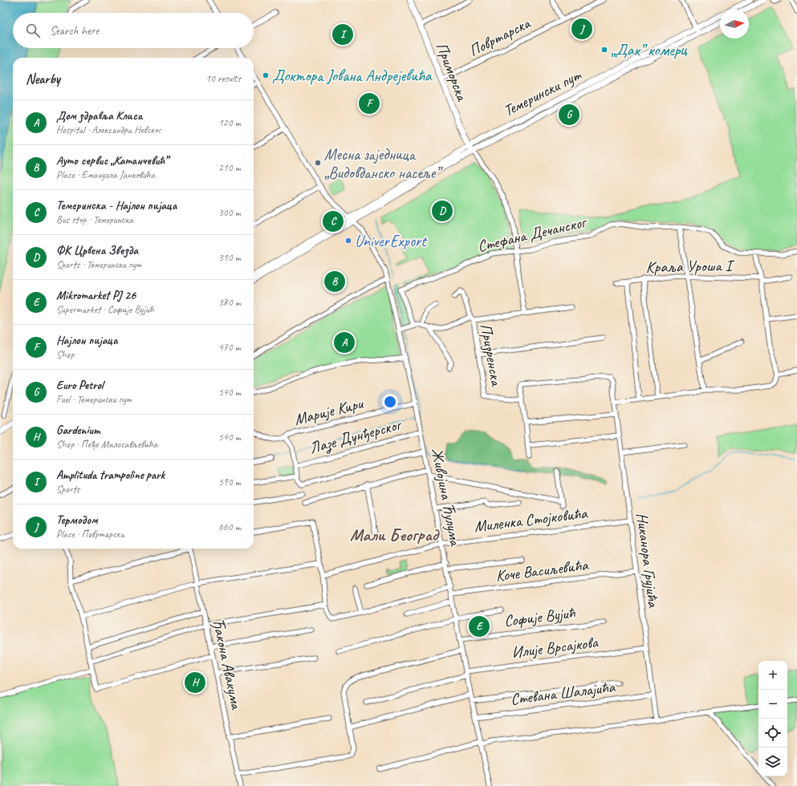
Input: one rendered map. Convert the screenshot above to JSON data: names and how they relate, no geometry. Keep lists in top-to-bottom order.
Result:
{
  "streets": {
    "main road": ["Приморска", "Темерински пут"],
    "street": [
      "Повртарска",
      "Стефана Дечанског",
      "Краља Уроша I",
      "Призренска",
      "Марије Кири",
      "Лазе Дунђерског",
      "Живојина Ћулума",
      "Миленка Стојковића",
      "Никанора Грујића",
      "Коче Васиљевића",
      "Софије Вујић",
      "Илије Врсајкова",
      "Ђакона Авакума",
      "Стевана Шалајића"
    ]
  },
  "crossings": [
    ["Повртарска", "Приморска"],
    ["Приморска", "Темерински пут"],
    ["Темерински пут", "Живојина Ћулума"],
    ["Призренска", "Никанора Грујића"],
    ["Марије Кири", "Живојина Ћулума"],
    ["Лазе Дунђерског", "Живојина Ћулума"],
    ["Живојина Ћулума", "Миленка Стојковића"],
    ["Живојина Ћулума", "Коче Васиљевића"],
    ["Живојина Ћулума", "Софије Вујић"],
    ["Живојина Ћулума", "Илије Врсајкова"],
    ["Живојина Ћулума", "Стевана Шалајића"],
    ["Миленка Стојковића", "Никанора Грујића"],
    ["Никанора Грујића", "Коче Васиљевића"],
    ["Никанора Грујића", "Илије Врсајкова"],
    ["Никанора Грујића", "Стевана Шалајића"]
  ],
  "districts": ["Мали Београд"],
  "places": [
    "„Дак” комерц",
    "Доктора Јована Андрејевића",
    "Месна заједница „Видовданско насеље”",
    "UniverExport"
  ],
  "north": "right",
  "page": {
    "search": "Search here",
    "pins": [
      "J",
      "I",
      "F",
      "G",
      "D",
      "C",
      "B",
      "A",
      "E",
      "H"
    ],
    "heading": ["Nearby", "10 results"],
    "list": [
      {
        "mark": "A",
        "name": "Дом здравља Клиса",
        "note": "Hospital · Александра Невског",
        "value": "120 m"
      },
      {
        "mark": "B",
        "name": "Ауто сервис „Катанчевић”",
        "note": "Place · Емануила Јанковића",
        "value": "210 m"
      },
      {
        "mark": "C",
        "name": "Темеринска - Најлон пијаца",
        "note": "Bus stop · Темеринска",
        "value": "300 m"
      },
      {
        "mark": "D",
        "name": "ФК Црвена Звезда",
        "note": "Sports · Темерински пут",
        "value": "310 m"
      },
      {
        "mark": "E",
        "name": "Mikromarket PJ 26",
        "note": "Supermarket · Софије Вујић",
        "value": "380 m"
      },
      {
        "mark": "F",
        "name": "Најлон пијаца",
        "note": "Shop",
        "value": "470 m"
      },
      {
        "mark": "G",
        "name": "Euro Petrol",
        "note": "Fuel · Темерински пут",
        "value": "540 m"
      },
      {
        "mark": "H",
        "name": "Gardenium",
        "note": "Shop · Пеђе Милосављевића",
        "value": "540 m"
      },
      {
        "mark": "I",
        "name": "Amplituda trampoline park",
        "note": "Sports",
        "value": "590 m"
      },
      {
        "mark": "J",
        "name": "Термодом",
        "note": "Place · Повртарска",
        "value": "660 m"
      }
    ],
    "map_buttons": ["+", "−"]
  }
}
